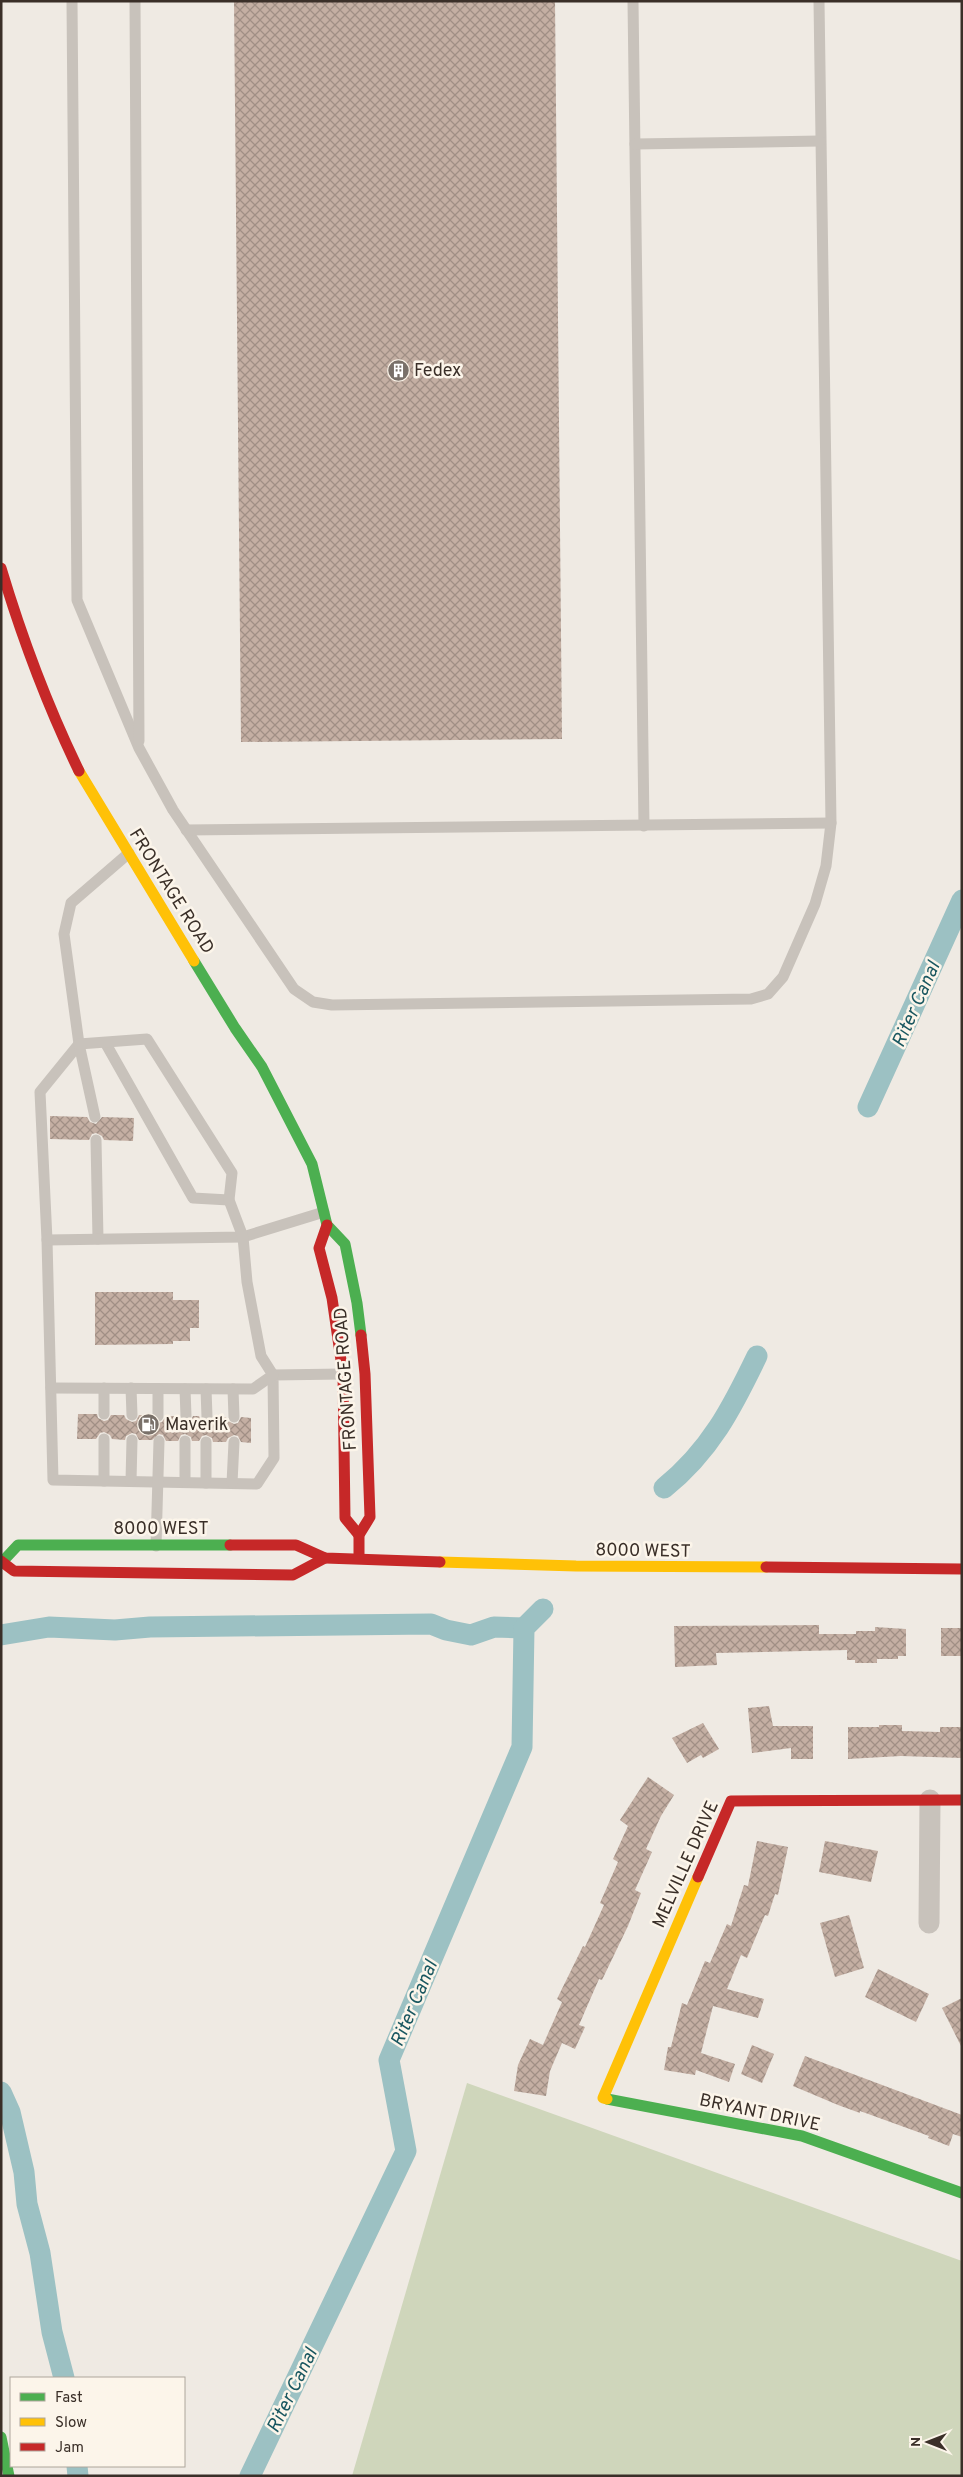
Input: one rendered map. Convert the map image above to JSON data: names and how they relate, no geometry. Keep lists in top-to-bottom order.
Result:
{
  "streets": {
    "main road": [
      "FRONTAGE ROAD",
      "8000 WEST",
      "MELVILLE DRIVE",
      "BRYANT DRIVE"
    ]
  },
  "crossings": [
    ["FRONTAGE ROAD", "8000 WEST"],
    ["MELVILLE DRIVE", "BRYANT DRIVE"]
  ],
  "water": ["Riter Canal"],
  "places": {
    "building": ["Fedex"],
    "fuel station": ["Maverik"]
  },
  "legend": ["Fast", "Slow", "Jam"],
  "north": "left"
}
